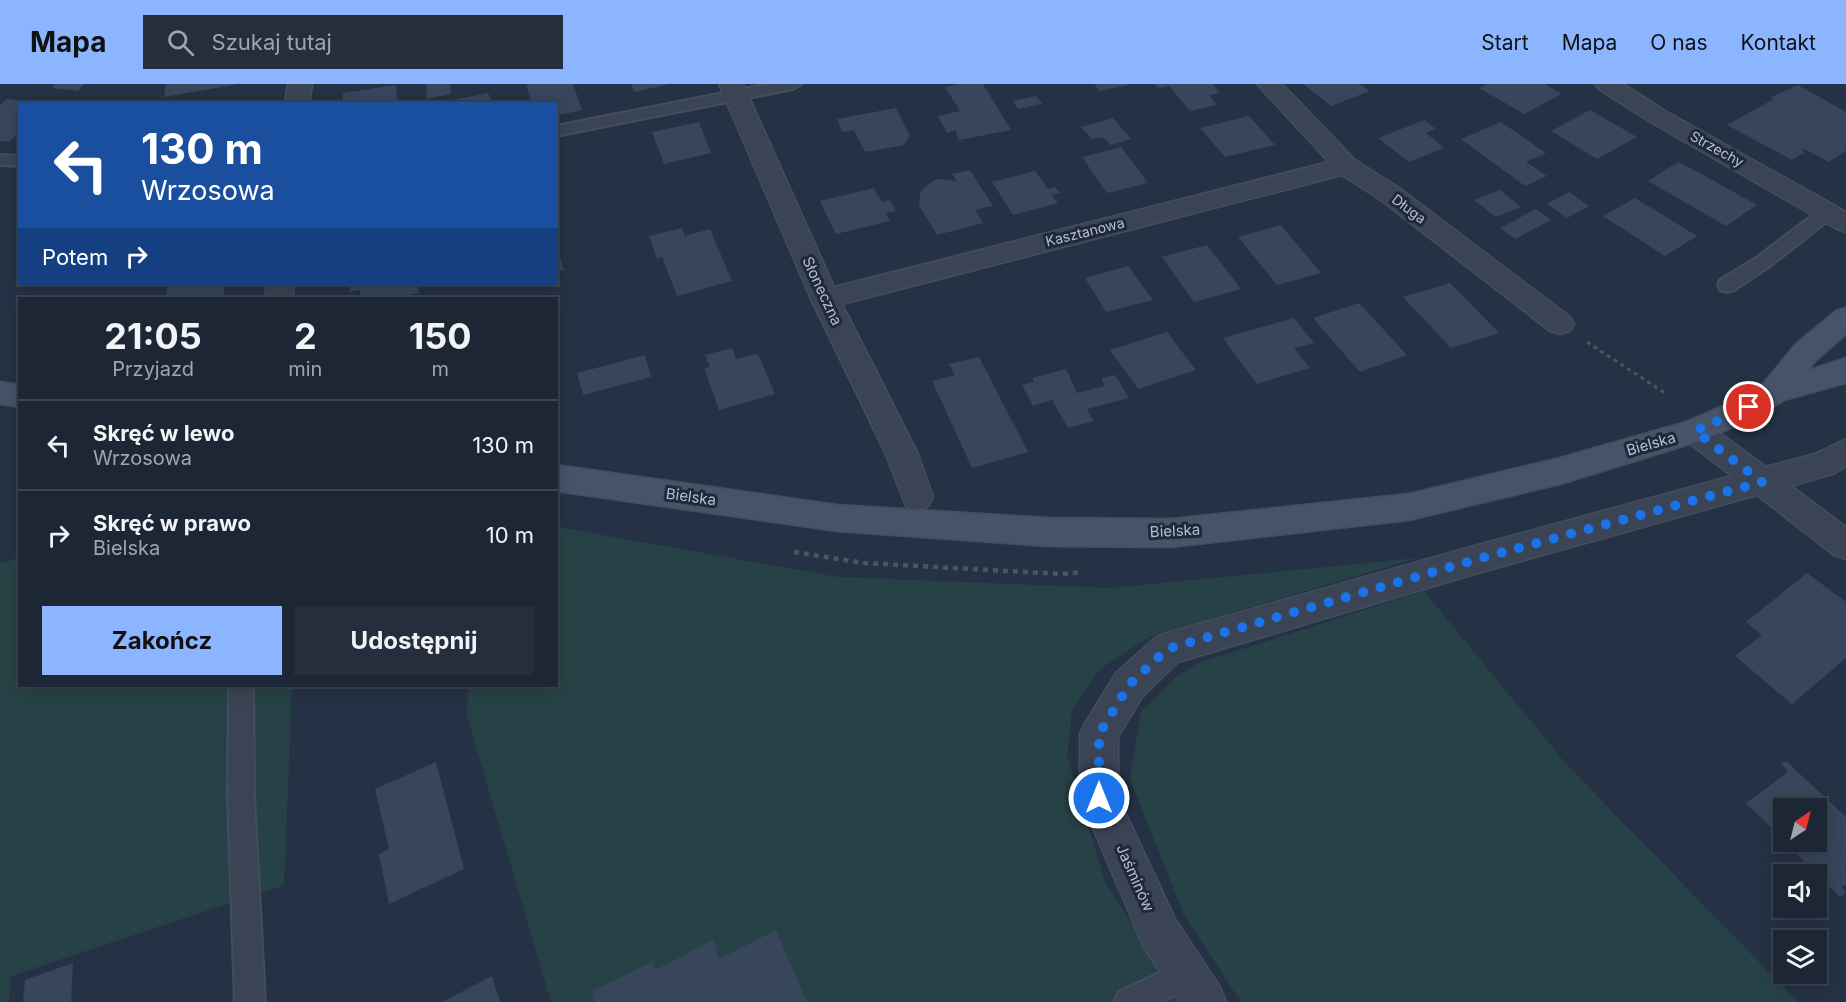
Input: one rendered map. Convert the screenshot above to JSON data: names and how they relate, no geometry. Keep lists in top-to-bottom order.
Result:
{
  "streets": {
    "main road": ["Bielska"],
    "street": [
      "Strzechy",
      "Długa",
      "Kasztanowa",
      "Słoneczna",
      "Jaśminów"
    ]
  },
  "crossings": [
    ["Długa", "Kasztanowa"],
    ["Kasztanowa", "Słoneczna"]
  ],
  "north": "top right",
  "page": {
    "header": "Mapa",
    "search": "Szukaj tutaj",
    "nav": [
      "Start",
      "Mapa",
      "O nas",
      "Kontakt"
    ],
    "turn": ["130 m", "Wrzosowa"],
    "then": "Potem",
    "eta": [
      "21:05",
      "Przyjazd",
      "2",
      "min",
      "150",
      "m"
    ],
    "list": [
      {
        "name": "Skręć w lewo",
        "note": "Wrzosowa",
        "value": "130 m"
      },
      {
        "name": "Skręć w prawo",
        "note": "Bielska",
        "value": "10 m"
      }
    ],
    "buttons": ["Zakończ", "Udostępnij"]
  }
}
